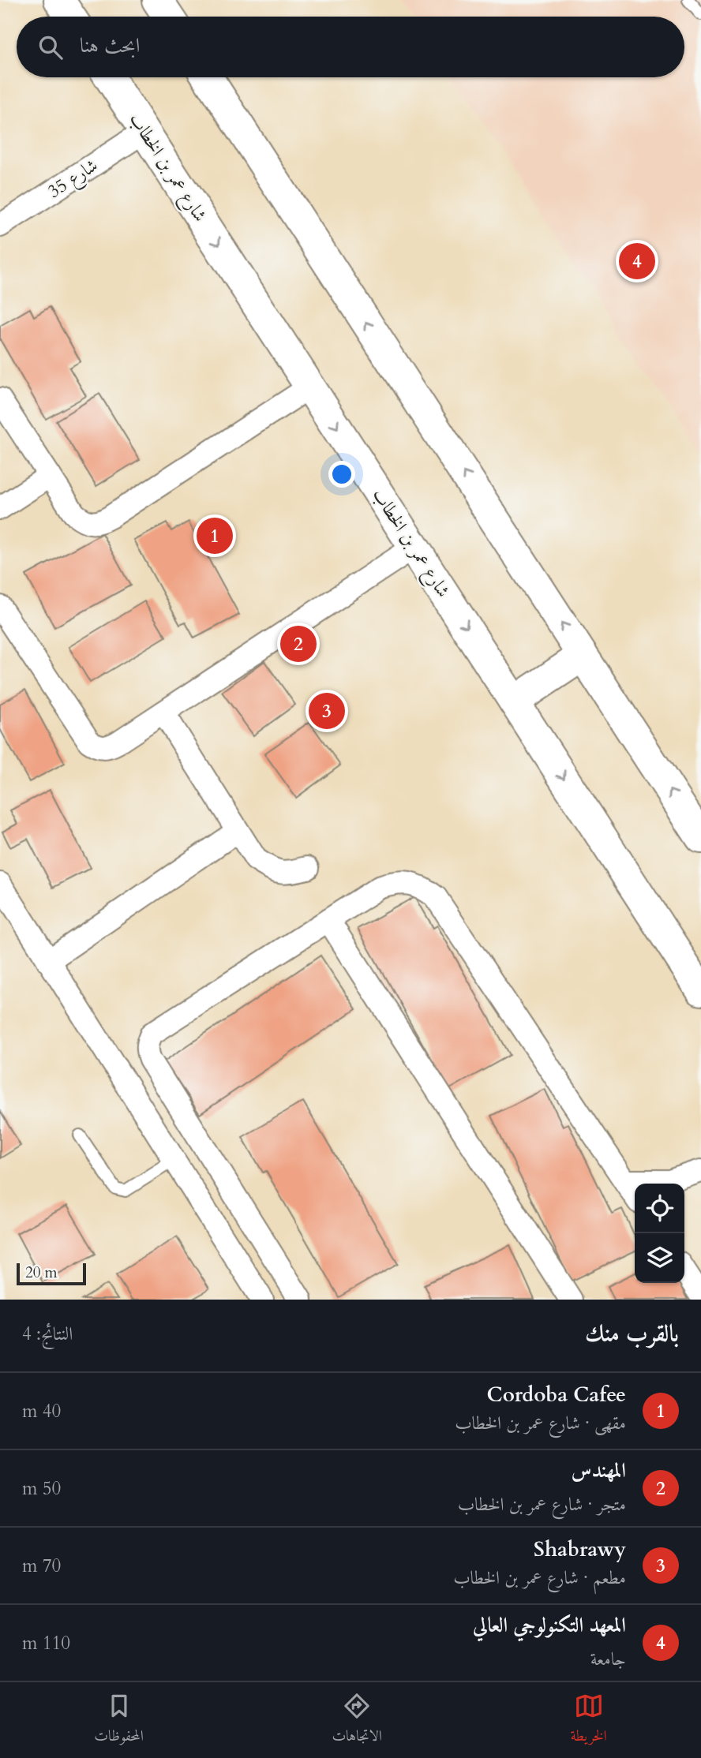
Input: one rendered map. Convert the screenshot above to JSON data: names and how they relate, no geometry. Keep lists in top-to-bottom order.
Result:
{
  "streets": {
    "street": ["شارع عمر بن الخطاب", "شارع 35"]
  },
  "crossings": [
    ["شارع عمر بن الخطاب", "شارع 35"]
  ],
  "scale_bar": "20 m",
  "page": {
    "search": "ابحث هنا",
    "pins": [
      "4",
      "1",
      "2",
      "3"
    ],
    "scale": "20 m",
    "heading": ["بالقرب منك", "النتائج: 4"],
    "list": [
      {
        "mark": "1",
        "name": "Cordoba Cafee",
        "note": "مقهى · شارع عمر بن الخطاب",
        "value": "40 m"
      },
      {
        "mark": "2",
        "name": "المهندس",
        "note": "متجر · شارع عمر بن الخطاب",
        "value": "50 m"
      },
      {
        "mark": "3",
        "name": "Shabrawy",
        "note": "مطعم · شارع عمر بن الخطاب",
        "value": "70 m"
      },
      {
        "mark": "4",
        "name": "المعهد التكنولوجي العالي",
        "note": "جامعة",
        "value": "110 m"
      }
    ],
    "nav": ["الخريطة", "الاتجاهات", "المحفوظات"]
  }
}
